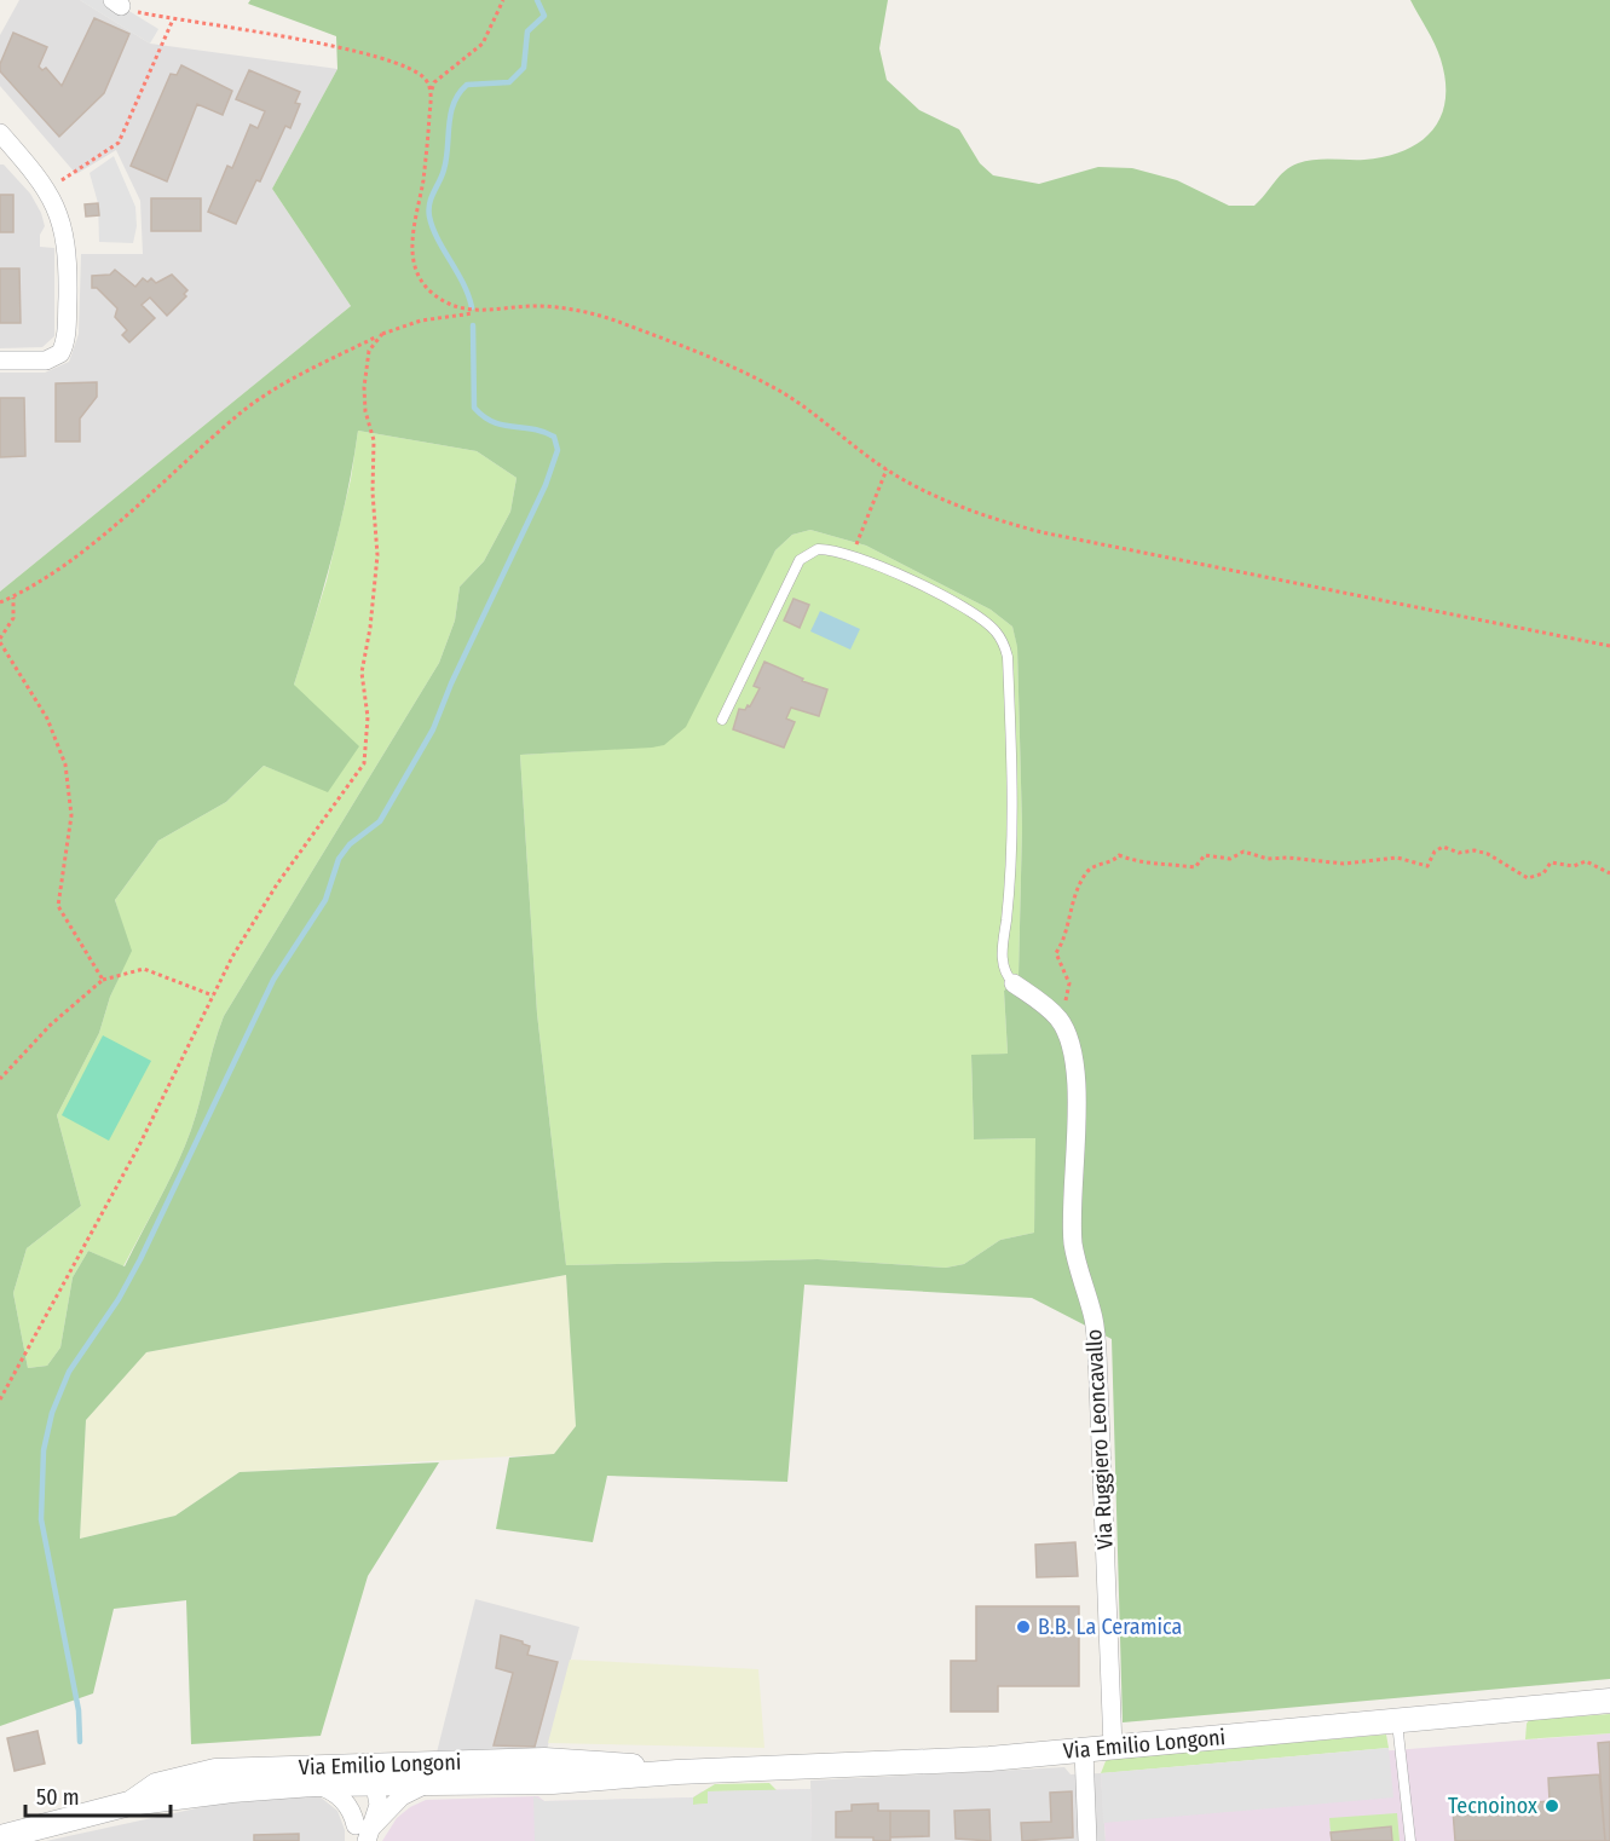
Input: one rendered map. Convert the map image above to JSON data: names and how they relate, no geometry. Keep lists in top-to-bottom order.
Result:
{
  "streets": {
    "street": ["Via Ruggiero Leoncavallo", "Via Emilio Longoni"]
  },
  "crossings": [
    ["Via Ruggiero Leoncavallo", "Via Emilio Longoni"]
  ],
  "places": ["B.B. La Ceramica", "Tecnoinox"],
  "scale_bar": "50 m"
}
